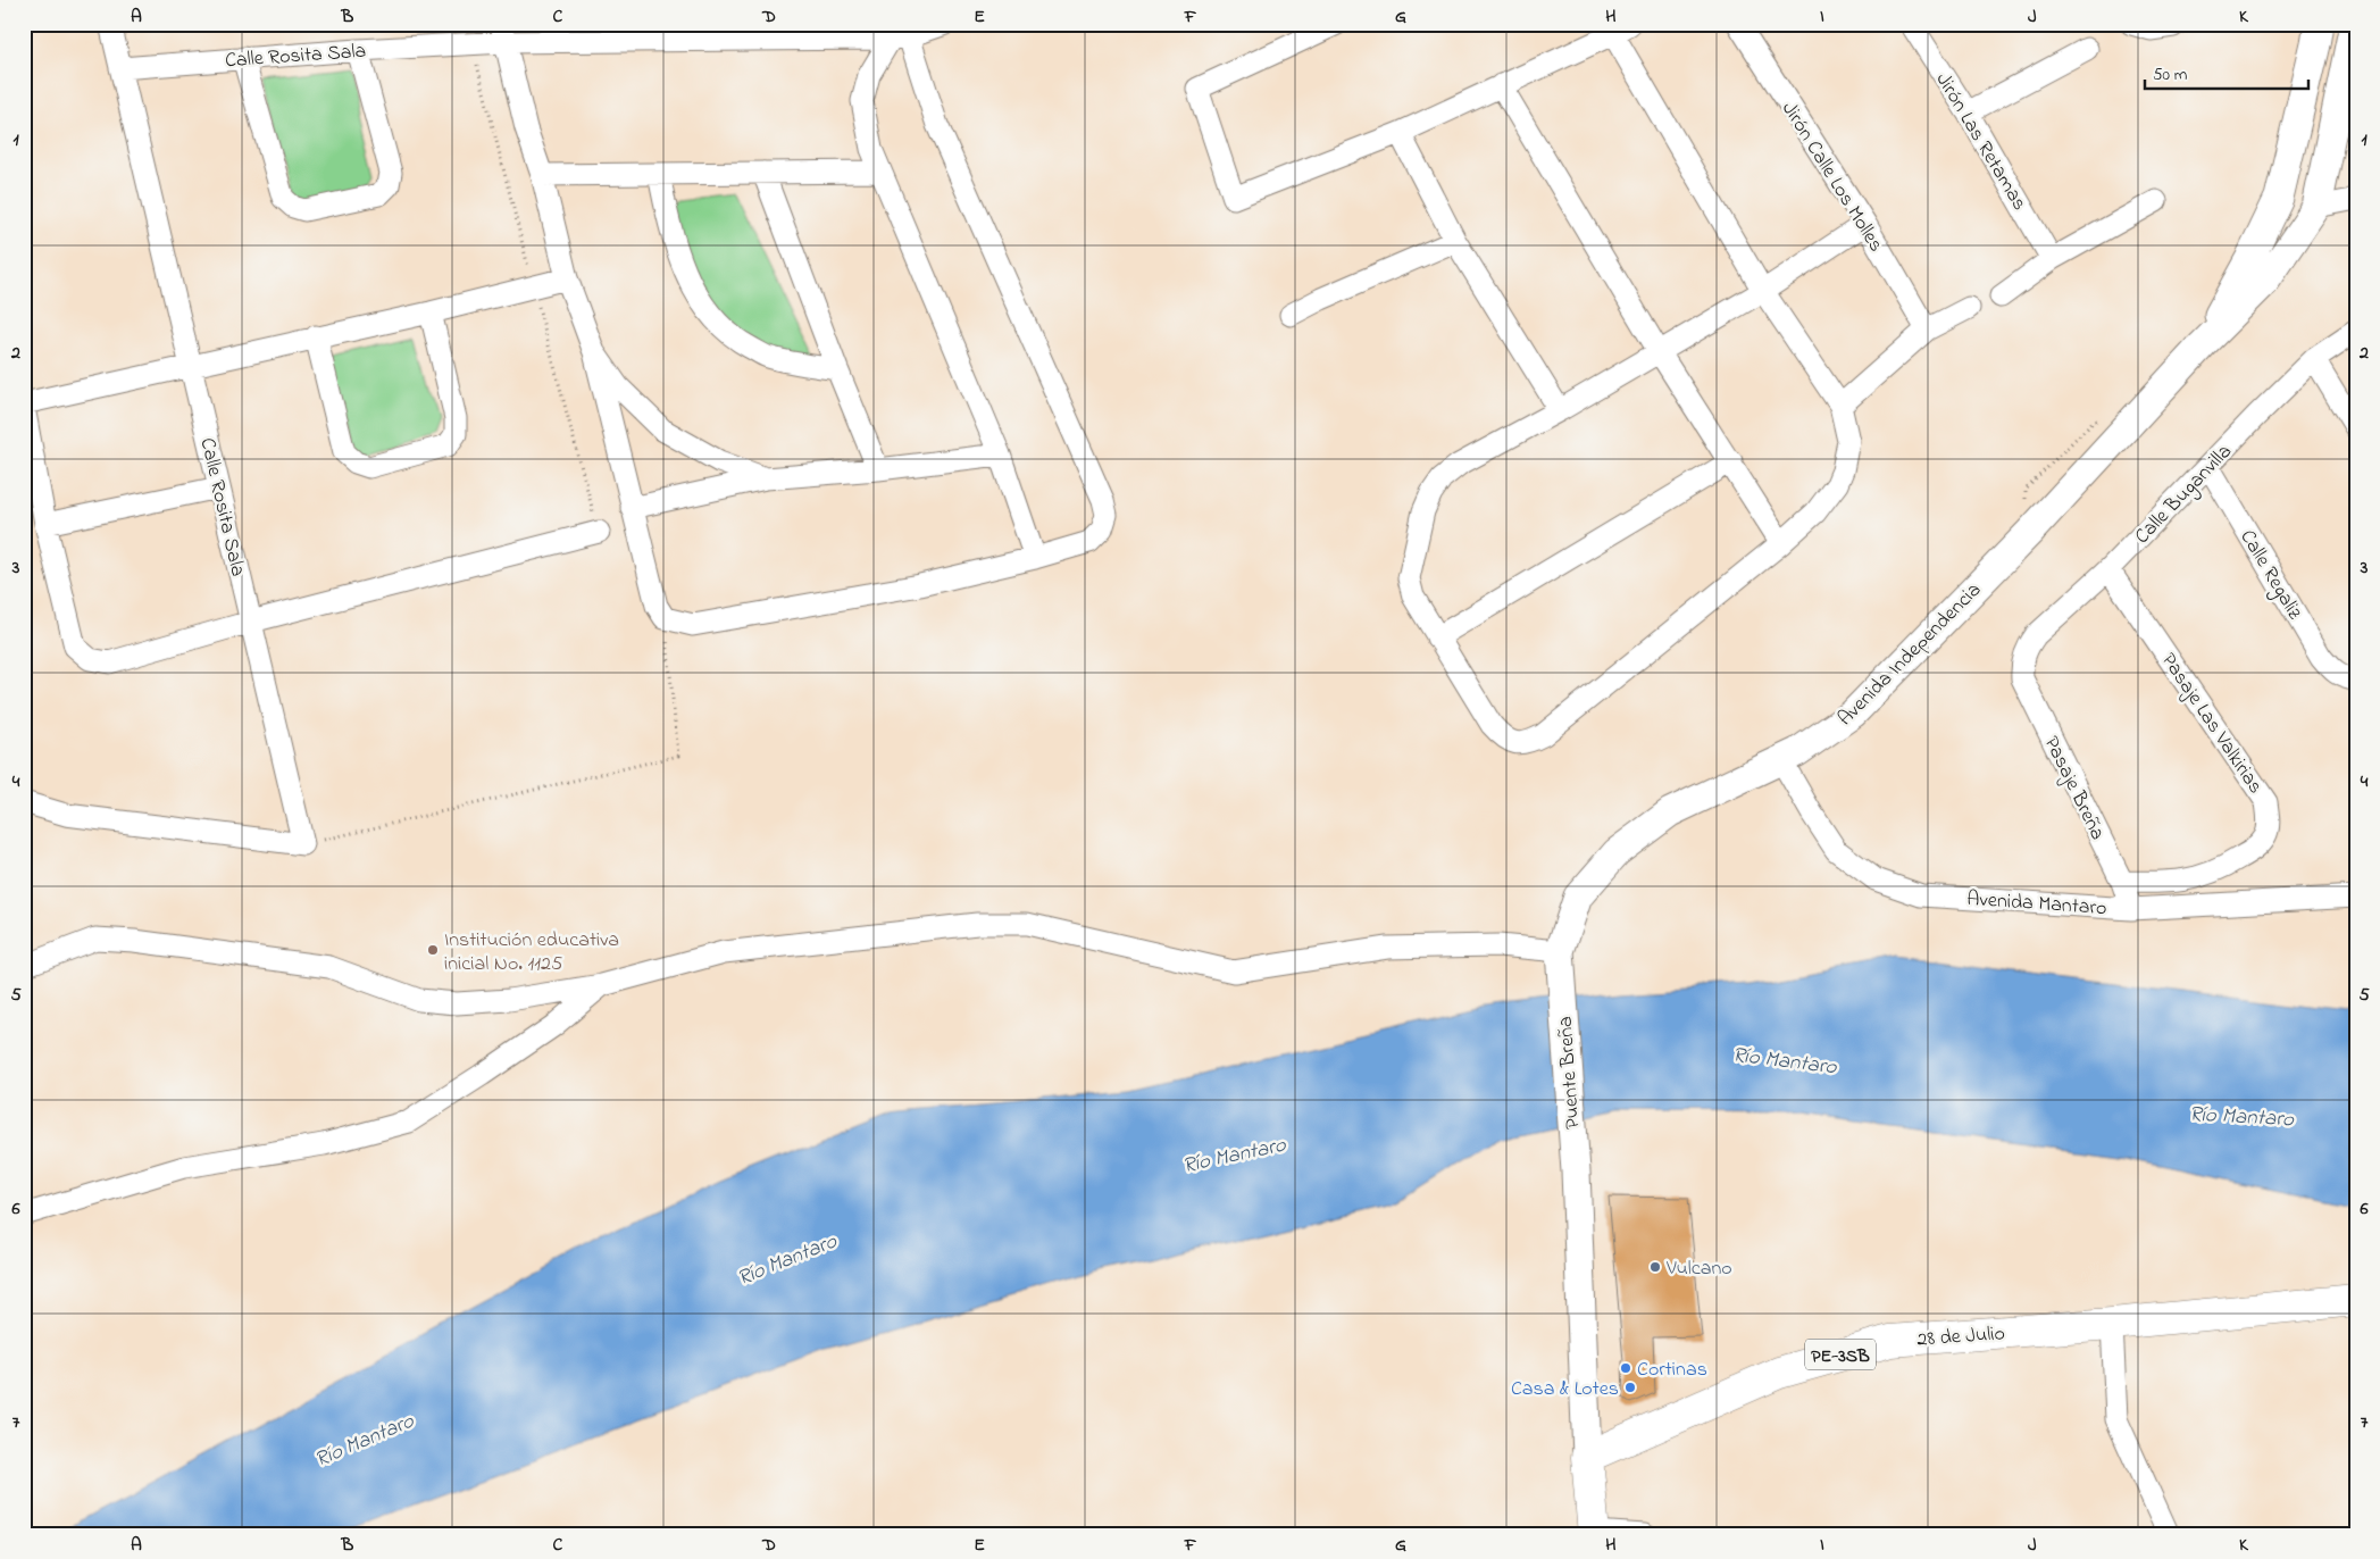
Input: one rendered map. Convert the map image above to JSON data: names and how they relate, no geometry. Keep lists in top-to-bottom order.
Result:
{
  "streets": {
    "highway": ["28 de Julio", "PE-3SB"],
    "main road": ["Avenida Independencia", "Puente Breña"],
    "street": [
      "Calle Rosita Sala",
      "Jirón Las Retamas",
      "Jirón Calle Los Molles",
      "Calle Buganvilla",
      "Calle Regaliz",
      "Pasaje Las Valkirias",
      "Pasaje Breña",
      "Avenida Mantaro"
    ]
  },
  "crossings": [
    ["Calle Buganvilla", "Calle Regaliz"],
    ["Calle Buganvilla", "Pasaje Las Valkirias"],
    ["Calle Buganvilla", "Pasaje Breña"],
    ["Avenida Independencia", "Avenida Mantaro"],
    ["Avenida Independencia", "Puente Breña"],
    ["Pasaje Las Valkirias", "Pasaje Breña"],
    ["Pasaje Breña", "Avenida Mantaro"],
    ["Puente Breña", "28 de Julio"]
  ],
  "water": ["Río Mantaro"],
  "places": [
    "Institución educativa inicial No. 1125",
    "Vulcano",
    "Cortinas",
    "Casa & Lotes"
  ],
  "scale_bar": "50 m",
  "grid": {
    "columns": [
      "A",
      "B",
      "C",
      "D",
      "E",
      "F",
      "G",
      "H",
      "I",
      "J",
      "K"
    ],
    "rows": [
      "1",
      "2",
      "3",
      "4",
      "5",
      "6",
      "7"
    ]
  }
}
